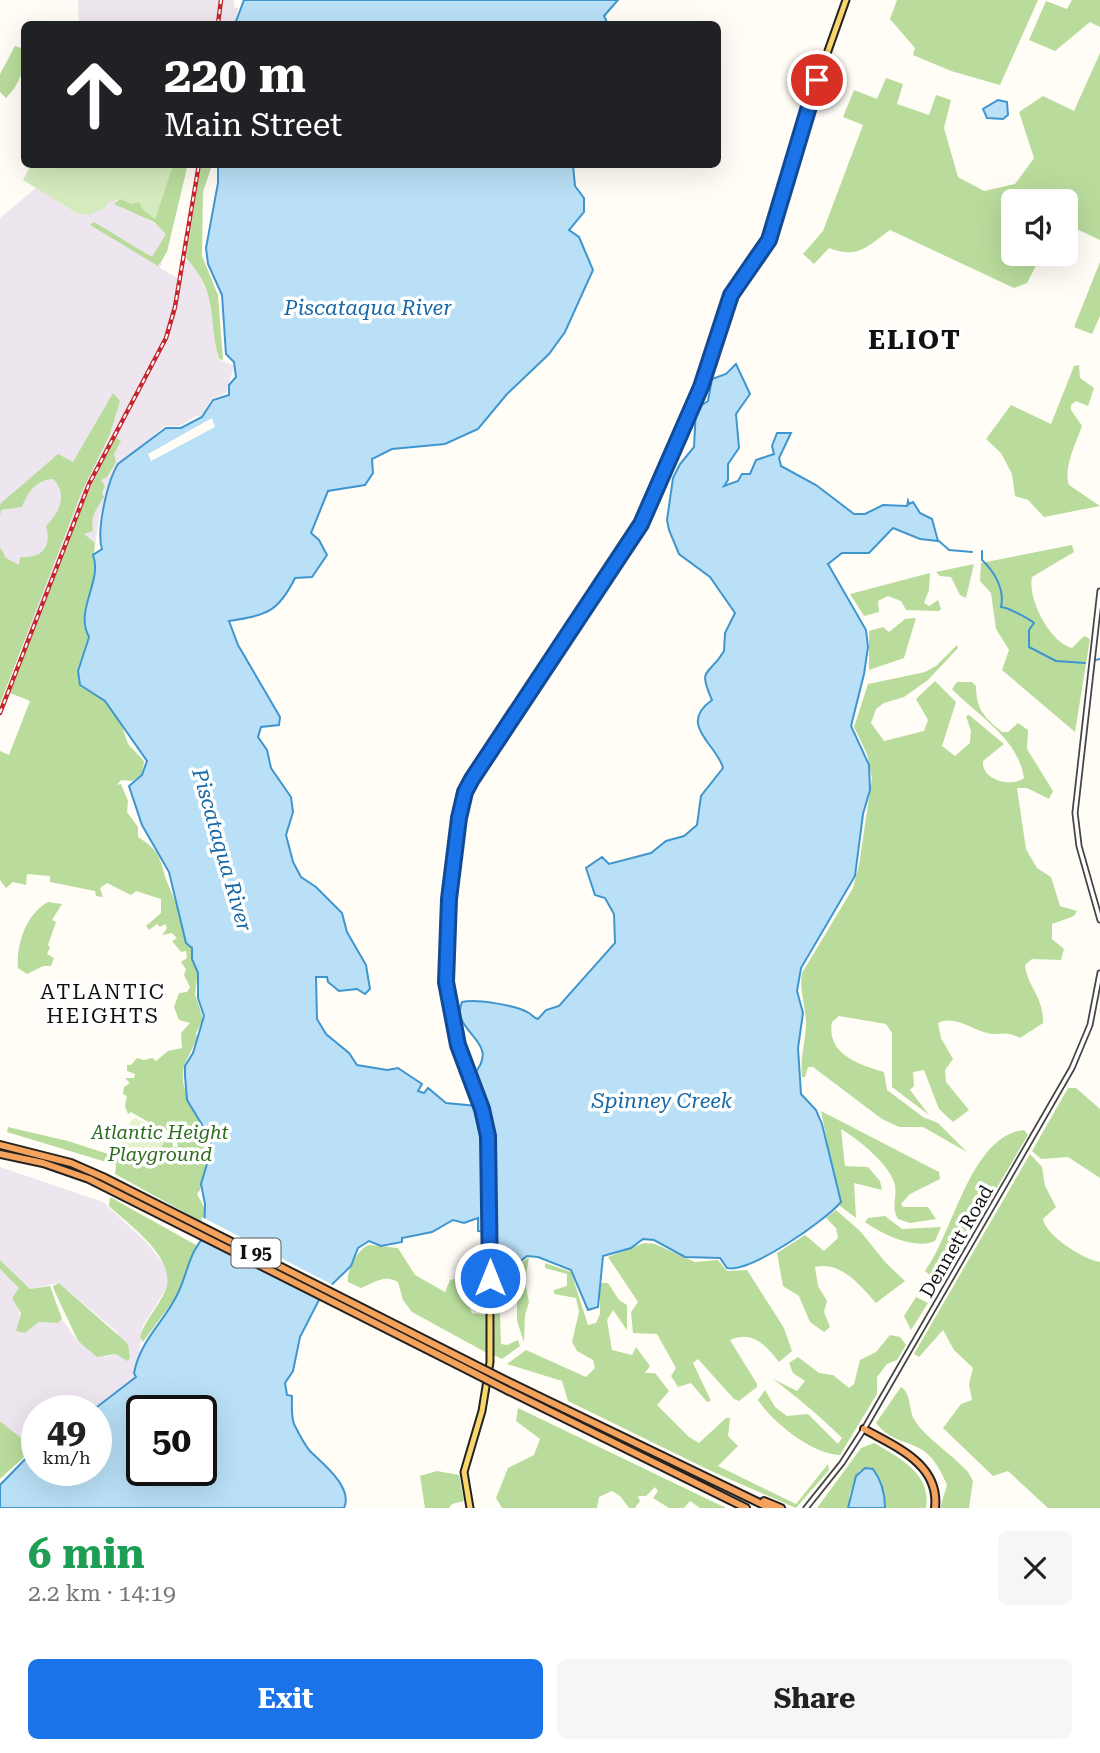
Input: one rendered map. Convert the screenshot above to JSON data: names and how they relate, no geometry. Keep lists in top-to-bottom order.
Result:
{
  "streets": {
    "highway": ["I 95"],
    "street": ["Dennett Road"]
  },
  "districts": ["ELIOT", "ATLANTIC HEIGHTS"],
  "water": ["Piscataqua River", "Spinney Creek"],
  "parks": ["Atlantic Height Playground"],
  "page": {
    "turn": ["220 m", "Main Street"],
    "speed": "49 km/h",
    "limit": "50",
    "heading": ["6 min", "2.2 km · 14:19"],
    "buttons": ["Exit", "Share"]
  }
}
